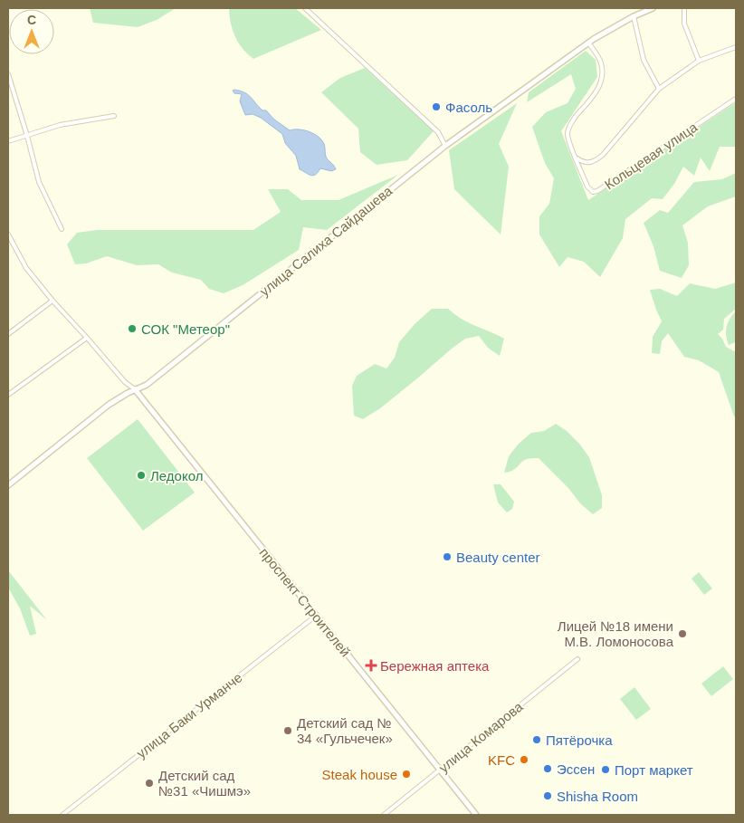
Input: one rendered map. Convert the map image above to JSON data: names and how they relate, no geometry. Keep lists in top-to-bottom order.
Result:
{
  "streets": {
    "street": [
      "Кольцевая улица",
      "улица Салиха Сайдашева",
      "проспект Строителей",
      "улица Баки Урманче",
      "улица Комарова"
    ]
  },
  "crossings": [
    ["Кольцевая улица", "улица Салиха Сайдашева"],
    ["улица Салиха Сайдашева", "проспект Строителей"],
    ["проспект Строителей", "улица Баки Урманче"],
    ["проспект Строителей", "улица Комарова"]
  ],
  "places": {
    "other": [
      "Фасоль",
      "СОК \"Метеор\"",
      "Ледокол",
      "Beauty center",
      "Лицей №18 имени М.В. Ломоносова",
      "Детский сад № 34 «Гульчечек»",
      "Пятёрочка",
      "KFC",
      "Эссен",
      "Порт маркет",
      "Steak house",
      "Детский сад №31 «Чишмэ»",
      "Shisha Room"
    ],
    "health": ["Бережная аптека"]
  },
  "north": "top"
}
